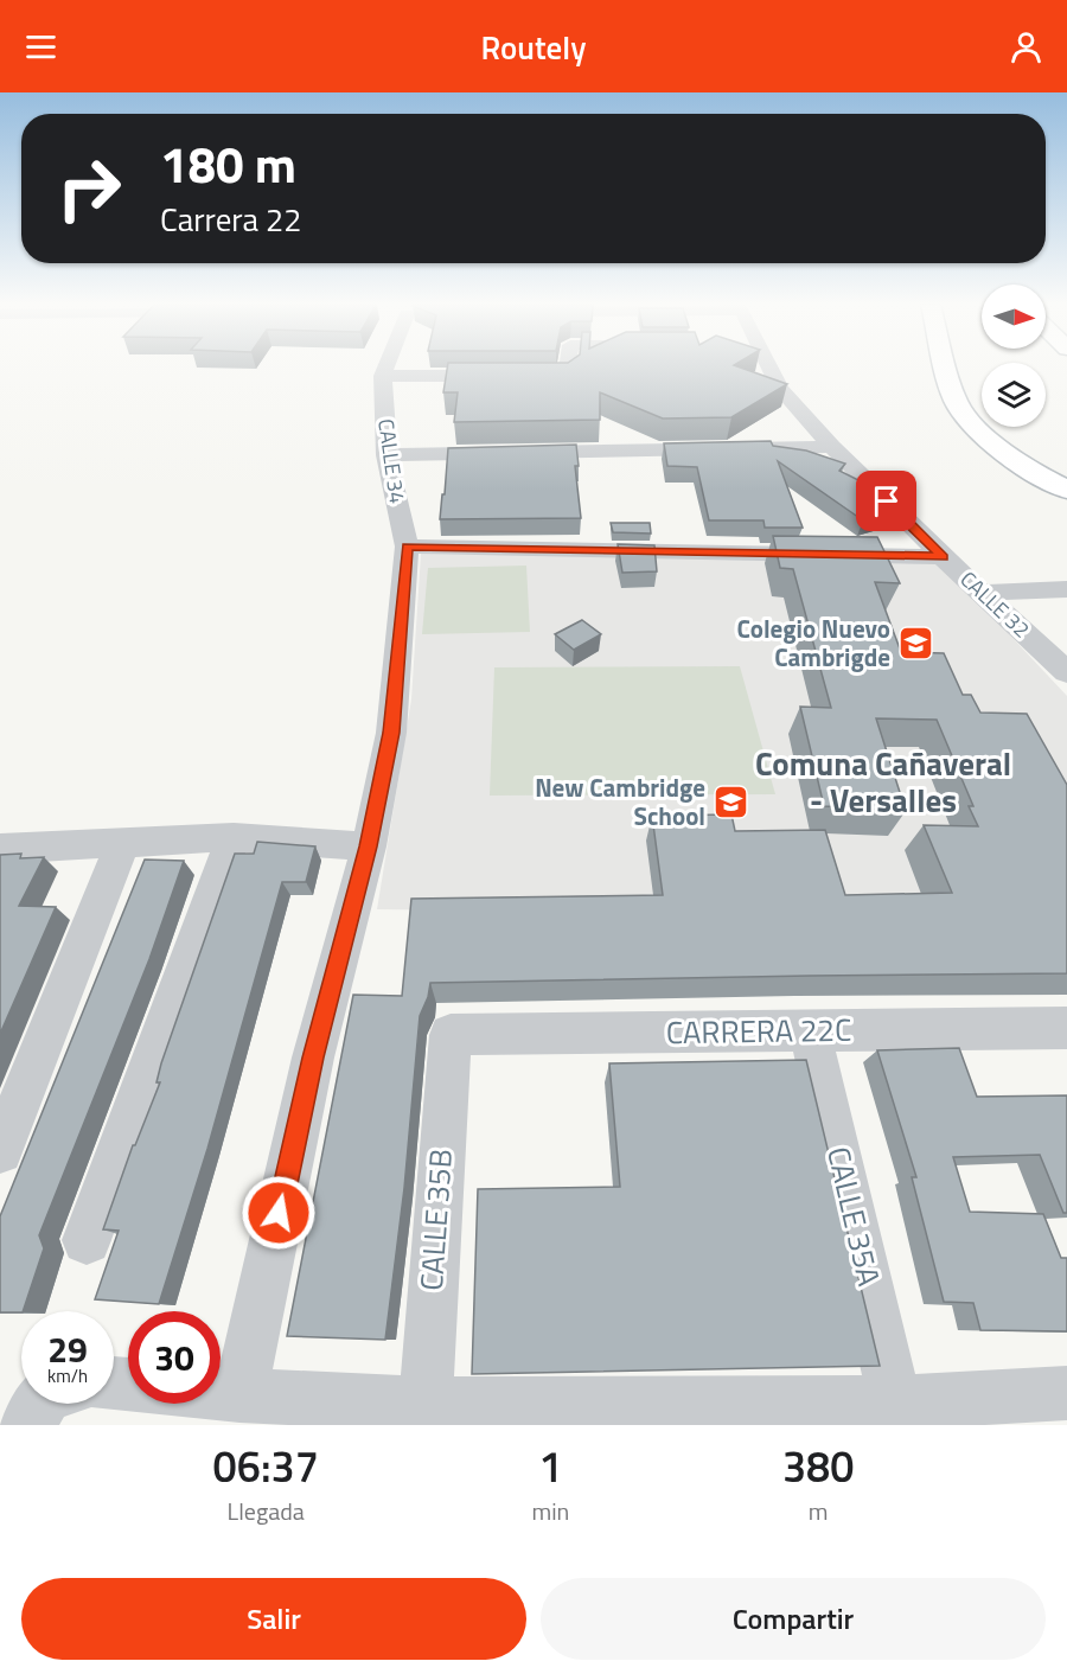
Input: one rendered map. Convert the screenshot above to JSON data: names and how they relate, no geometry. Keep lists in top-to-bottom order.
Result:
{
  "streets": {
    "street": [
      "CALLE 34",
      "CALLE 32",
      "CARRERA 22C",
      "CALLE 35A",
      "CALLE 35B"
    ]
  },
  "crossings": [
    ["CARRERA 22C", "CALLE 35A"],
    ["CARRERA 22C", "CALLE 35B"]
  ],
  "districts": ["Comuna Cañaveral - Versalles"],
  "places": {
    "school or university": ["Colegio Nuevo Cambrigde", "New Cambridge School"]
  },
  "north": "right",
  "page": {
    "header": "Routely",
    "turn": ["180 m", "Carrera 22"],
    "speed": "29 km/h",
    "limit": "30",
    "eta": [
      "06:37",
      "Llegada",
      "1",
      "min",
      "380",
      "m"
    ],
    "buttons": ["Salir", "Compartir"]
  }
}
